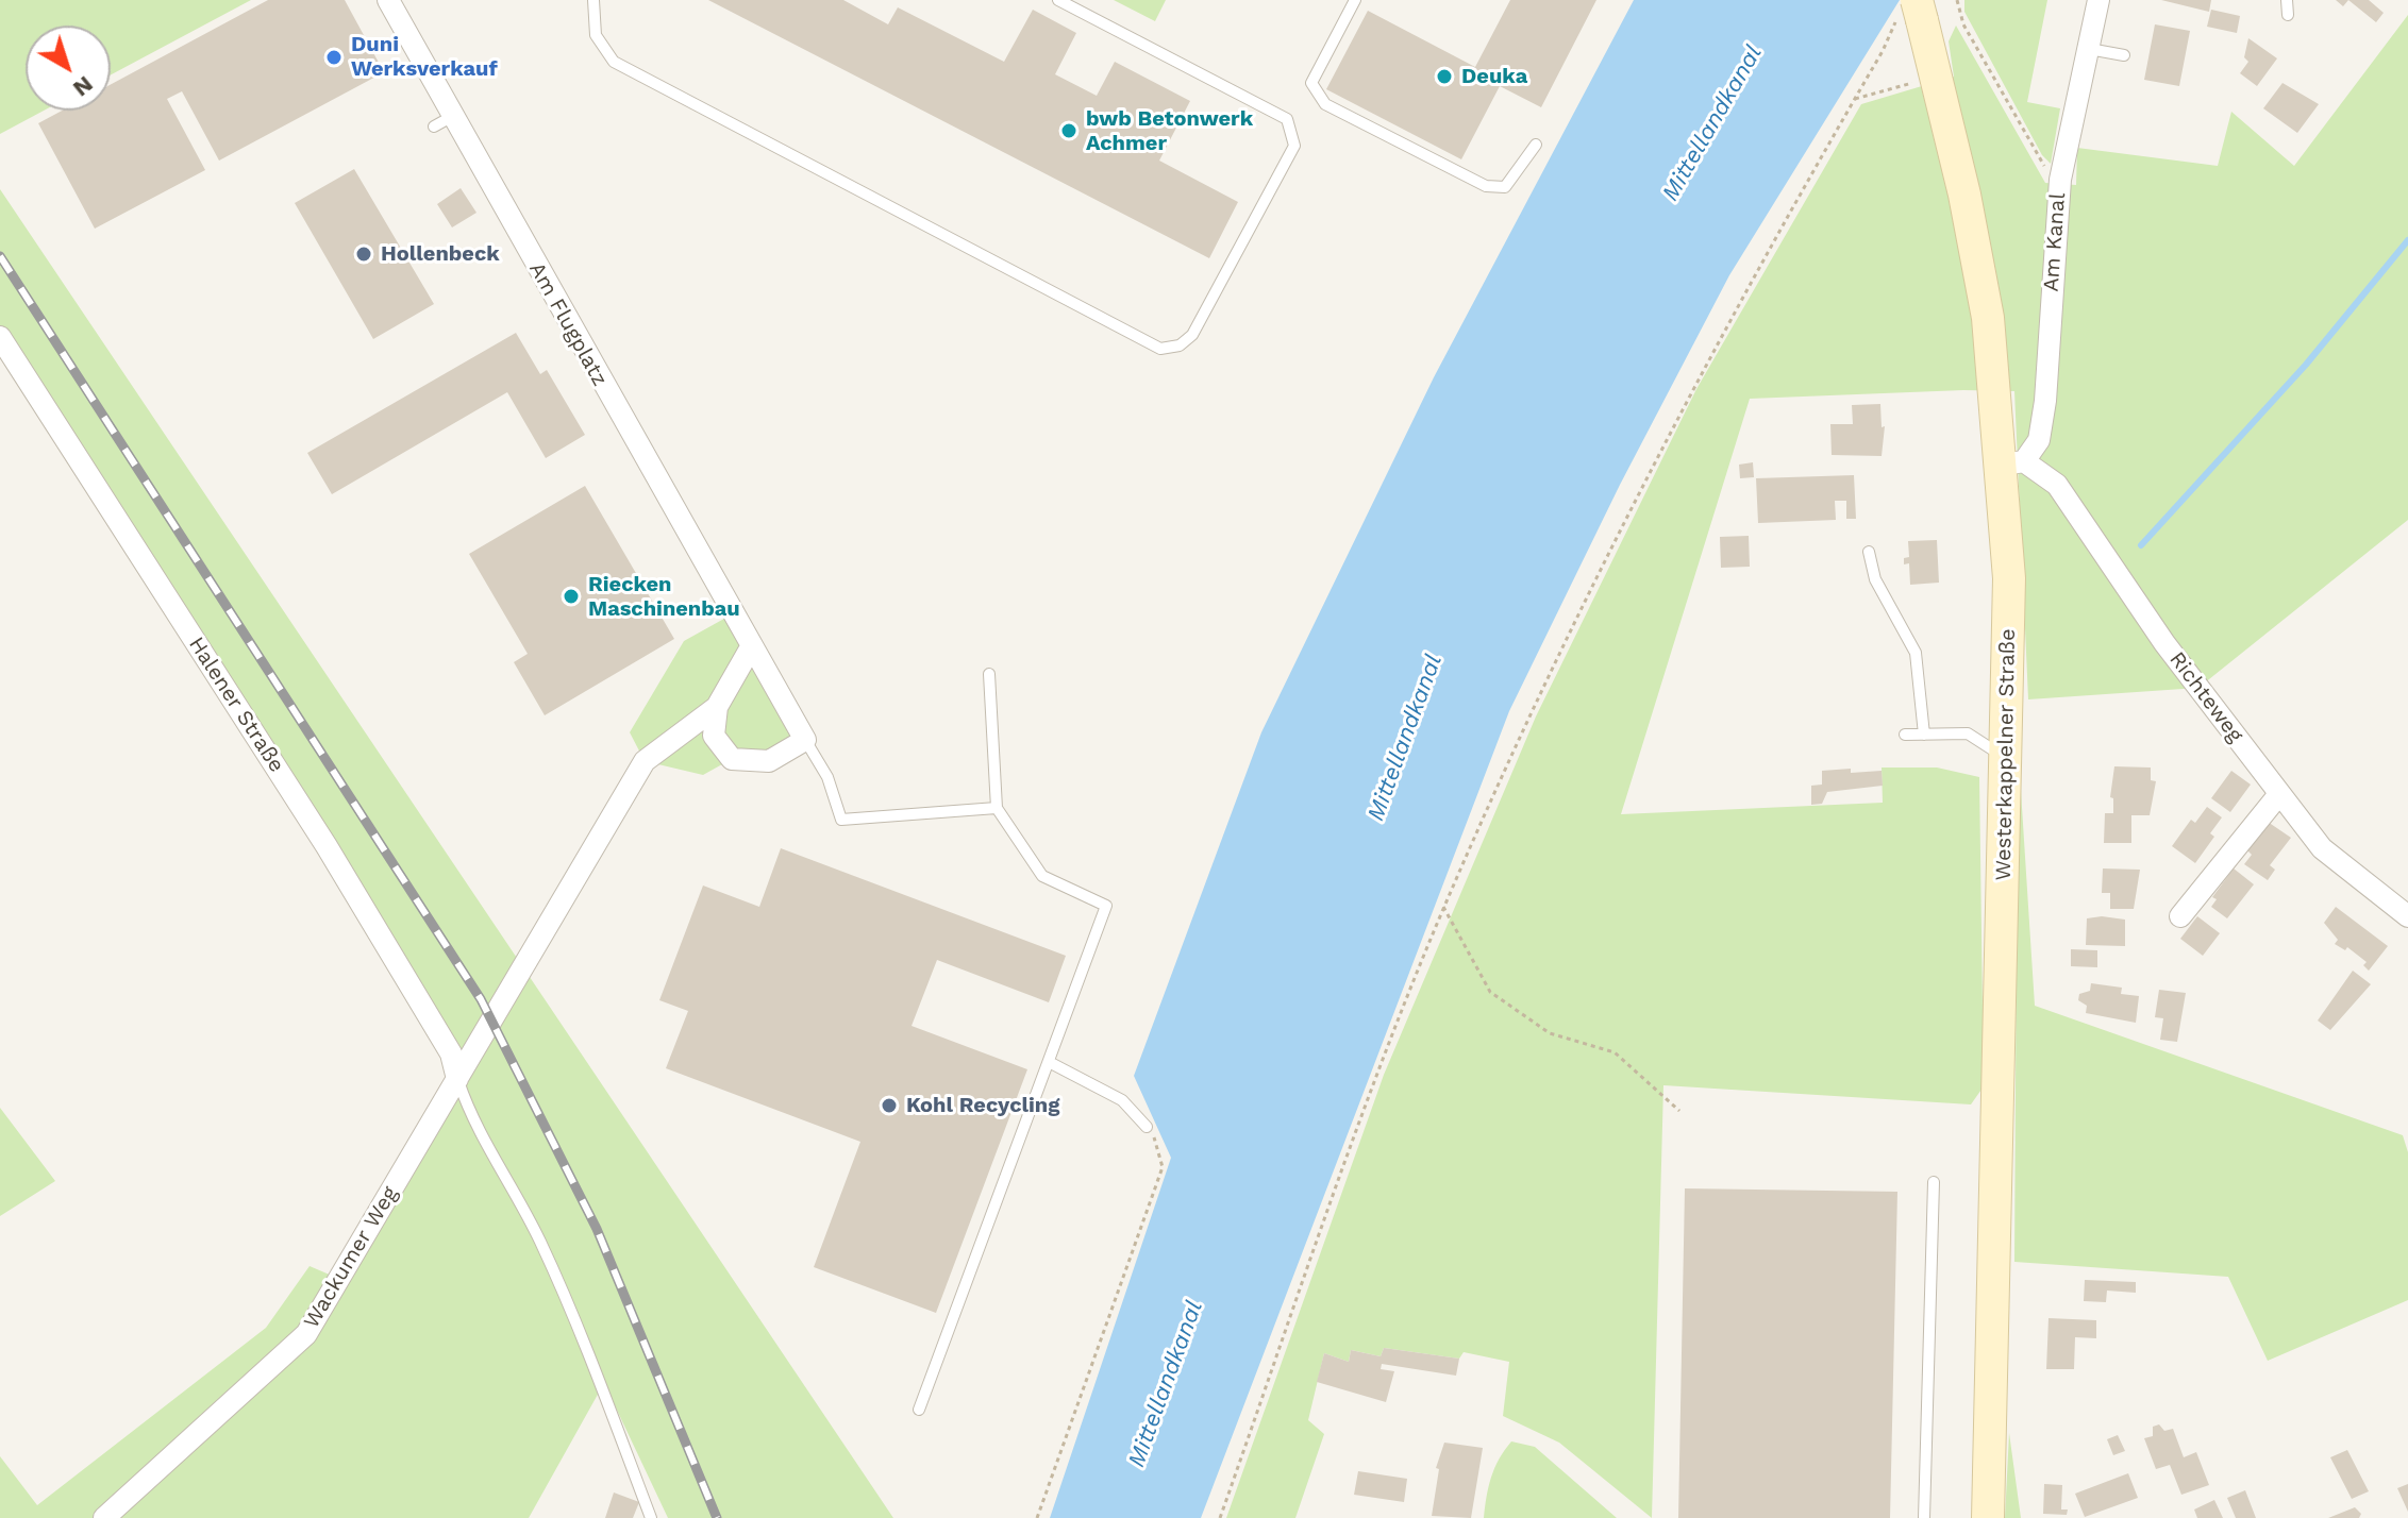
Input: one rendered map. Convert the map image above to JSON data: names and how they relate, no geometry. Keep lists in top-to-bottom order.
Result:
{
  "streets": {
    "main road": ["Westerkappelner Straße"],
    "street": [
      "Am Kanal",
      "Am Flugplatz",
      "Richteweg",
      "Halener Straße",
      "Wackumer Weg"
    ]
  },
  "crossings": [
    ["Am Kanal", "Richteweg"],
    ["Am Kanal", "Westerkappelner Straße"],
    ["Richteweg", "Westerkappelner Straße"],
    ["Halener Straße", "Wackumer Weg"]
  ],
  "water": ["Mittellandkanal"],
  "places": [
    "Duni Werksverkauf",
    "Deuka",
    "bwb Betonwerk Achmer",
    "Hollenbeck",
    "Riecken Maschinenbau",
    "Kohl Recycling"
  ],
  "north": "bottom right"
}
